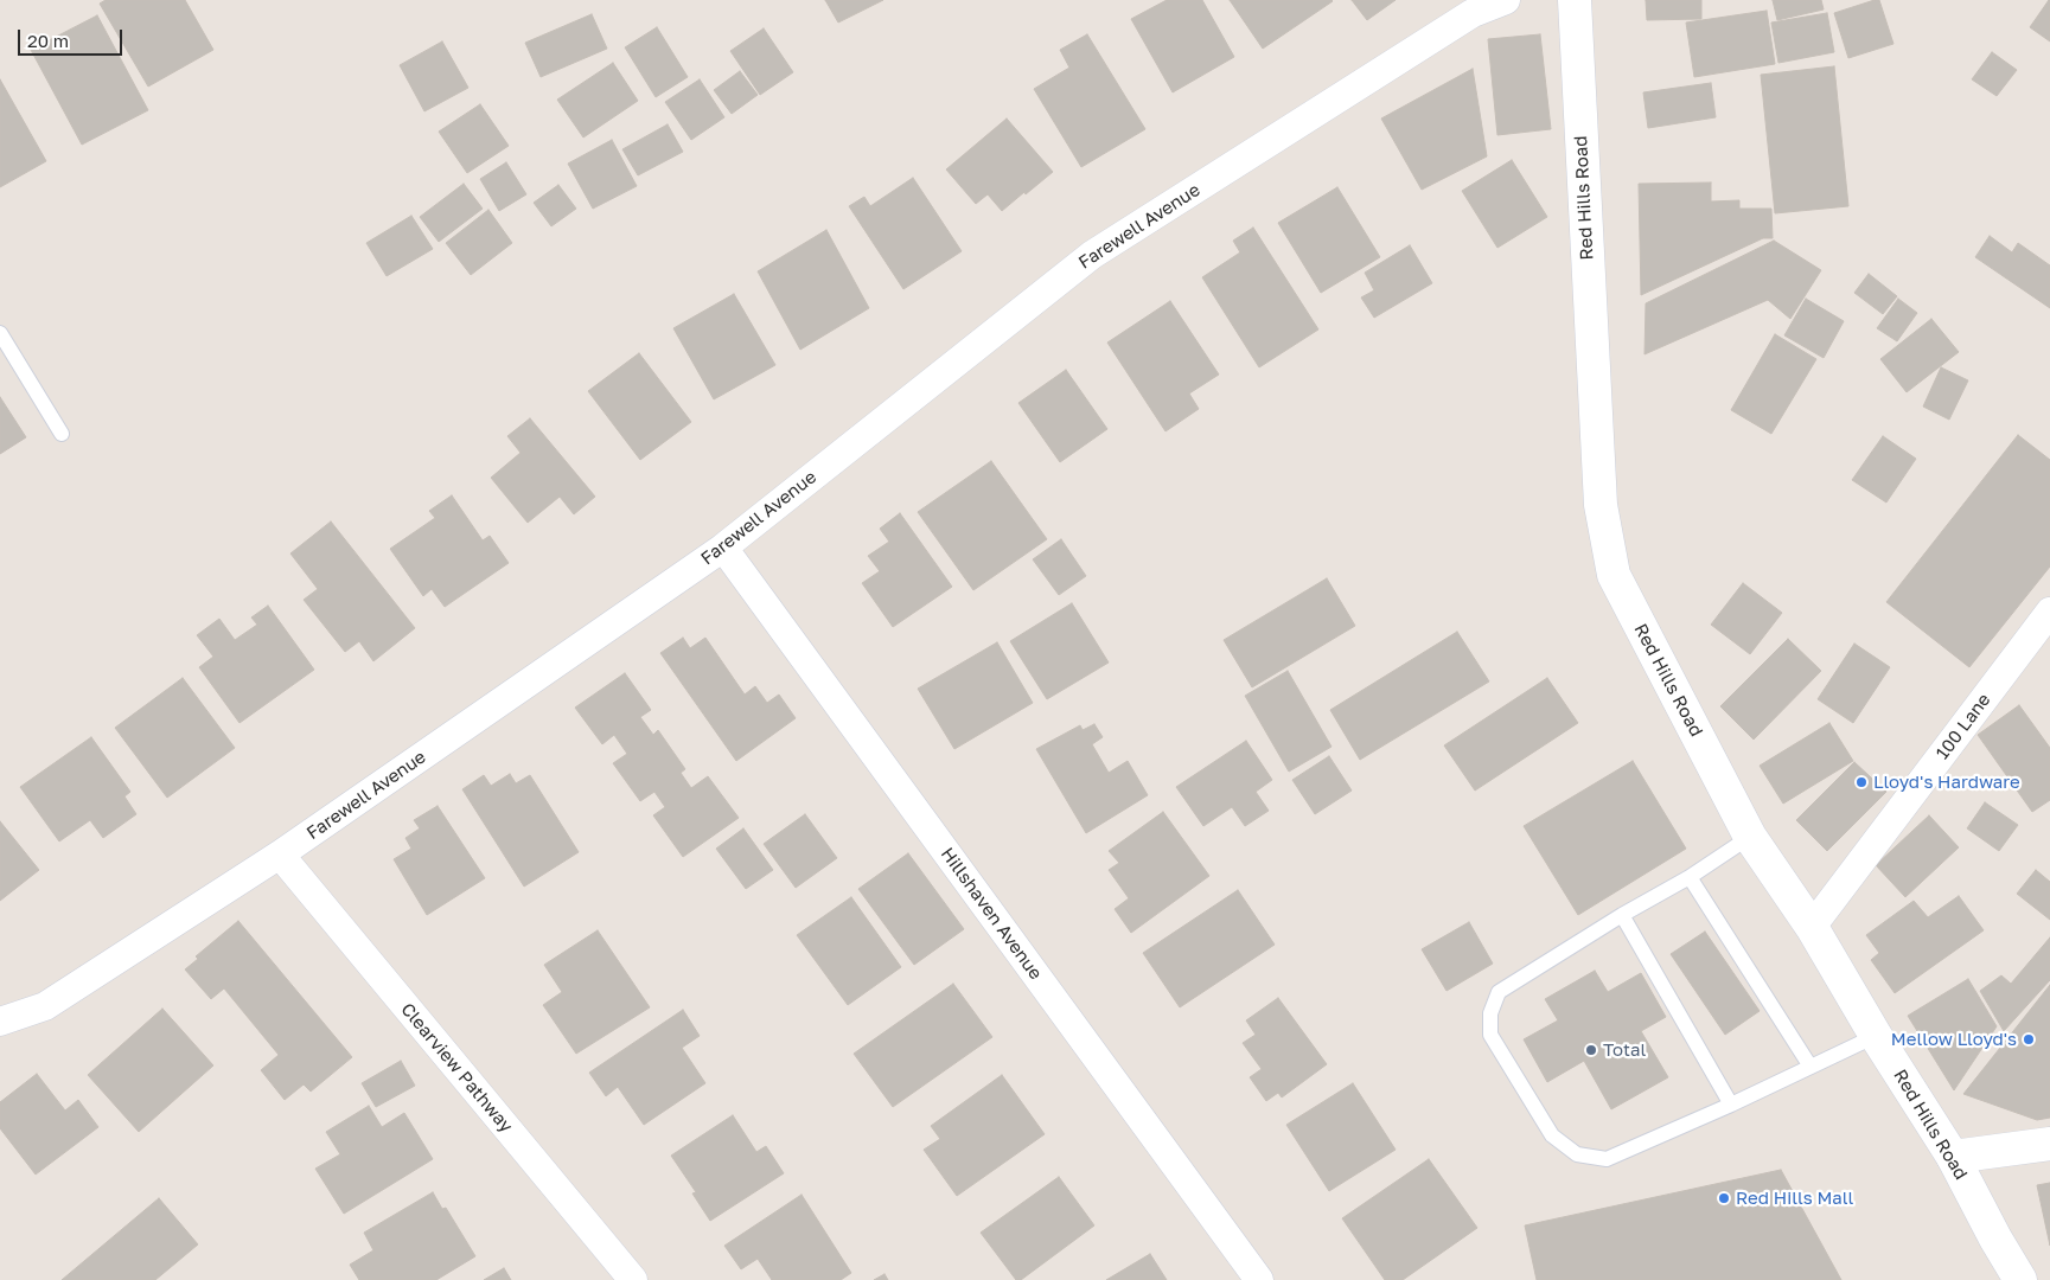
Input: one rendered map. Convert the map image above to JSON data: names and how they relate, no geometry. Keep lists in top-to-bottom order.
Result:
{
  "streets": {
    "main road": ["Red Hills Road"],
    "street": [
      "Farewell Avenue",
      "100 Lane",
      "Hillshaven Avenue",
      "Clearview Pathway"
    ]
  },
  "crossings": [
    ["Red Hills Road", "100 Lane"],
    ["Farewell Avenue", "Hillshaven Avenue"],
    ["Farewell Avenue", "Clearview Pathway"]
  ],
  "places": [
    "Lloyd's Hardware",
    "Mellow Lloyd's",
    "Total",
    "Red Hills Mall"
  ],
  "scale_bar": "20 m"
}
